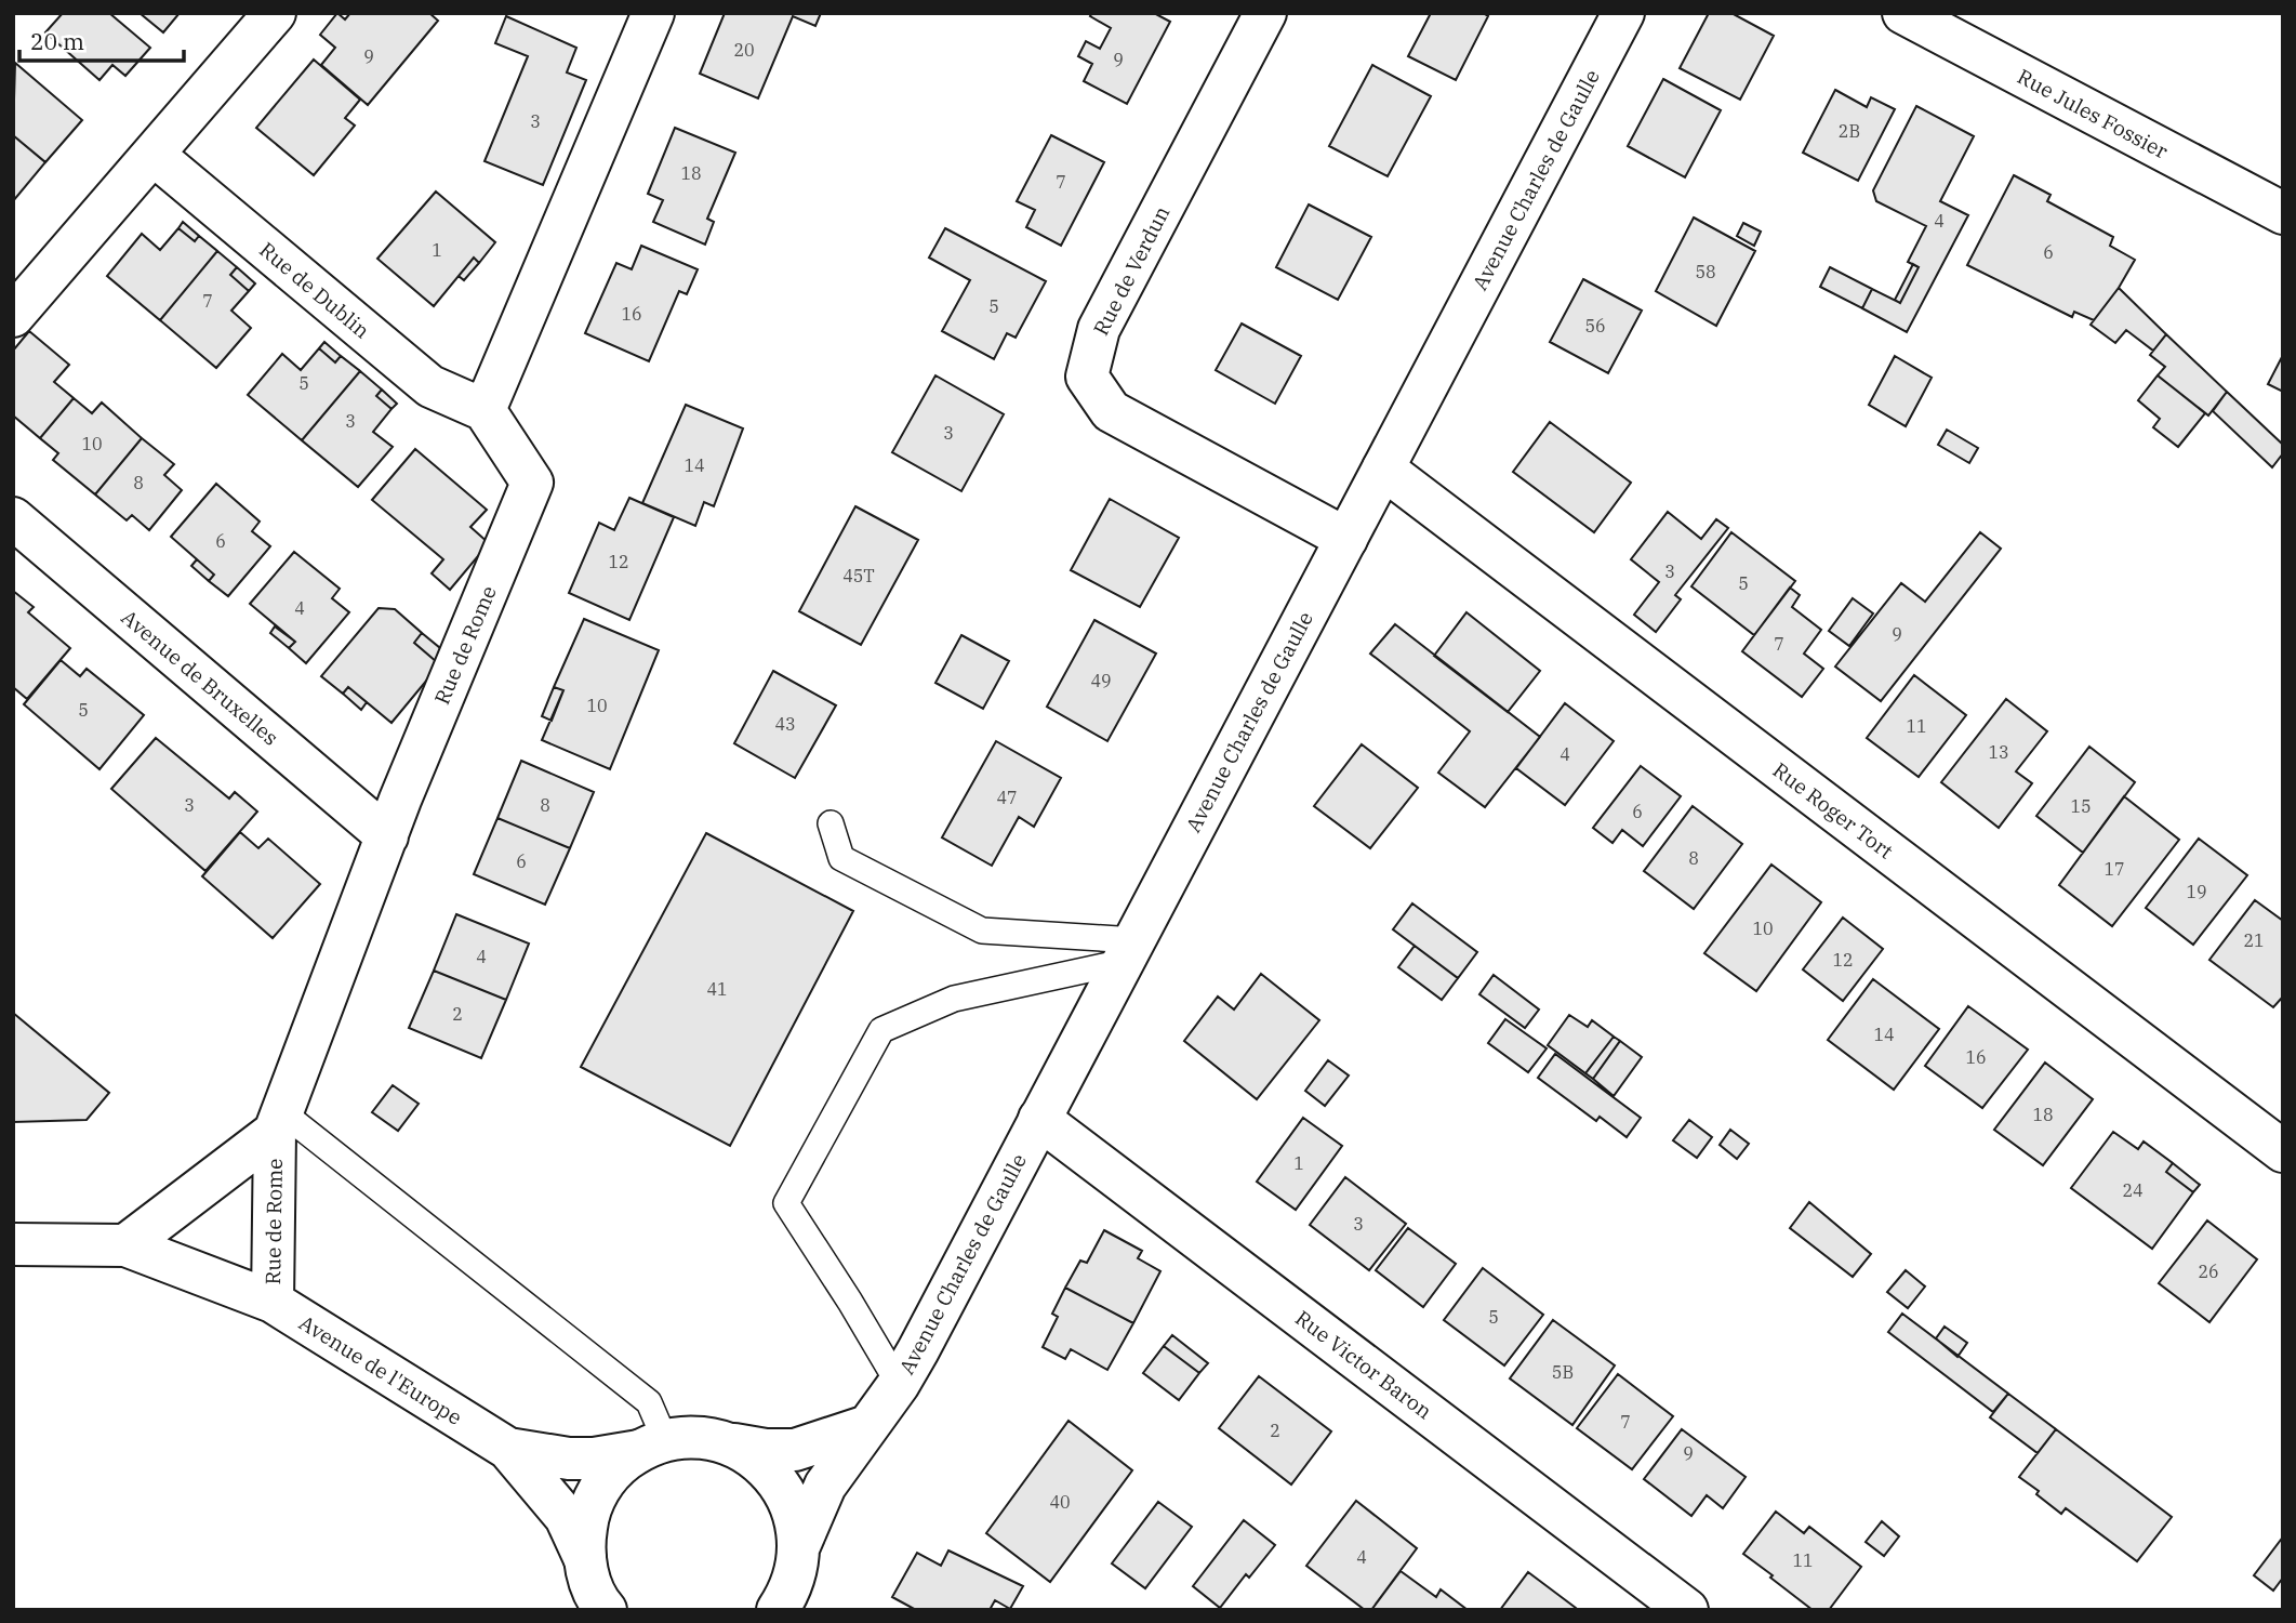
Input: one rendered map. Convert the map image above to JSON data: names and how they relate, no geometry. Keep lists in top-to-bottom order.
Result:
{
  "streets": {
    "street": [
      "Rue Jules Fossier",
      "Avenue Charles de Gaulle",
      "Rue de Verdun",
      "Rue de Dublin",
      "Rue de Rome",
      "Avenue de Bruxelles",
      "Rue Roger Tort",
      "Rue Victor Baron",
      "Avenue de l'Europe"
    ]
  },
  "crossings": [
    ["Avenue Charles de Gaulle", "Rue de Verdun"],
    ["Avenue Charles de Gaulle", "Rue Roger Tort"],
    ["Avenue Charles de Gaulle", "Rue Victor Baron"],
    ["Rue de Dublin", "Rue de Rome"],
    ["Rue de Rome", "Avenue de Bruxelles"],
    ["Rue de Rome", "Avenue de l'Europe"]
  ],
  "house_numbers": [
    "20",
    "9",
    "9",
    "3",
    "2B",
    "18",
    "7",
    "4",
    "1",
    "6",
    "58",
    "7",
    "5",
    "16",
    "56",
    "5",
    "3",
    "3",
    "10",
    "14",
    "8",
    "6",
    "12",
    "3",
    "45T",
    "5",
    "4",
    "9",
    "7",
    "49",
    "10",
    "5",
    "43",
    "11",
    "13",
    "4",
    "47",
    "3",
    "8",
    "15",
    "6",
    "8",
    "6",
    "17",
    "19",
    "10",
    "21",
    "4",
    "12",
    "41",
    "2",
    "14",
    "16",
    "18",
    "1",
    "24",
    "3",
    "26",
    "5",
    "5B",
    "7",
    "2",
    "9",
    "40",
    "4",
    "11"
  ],
  "scale_bar": "20 m"
}
